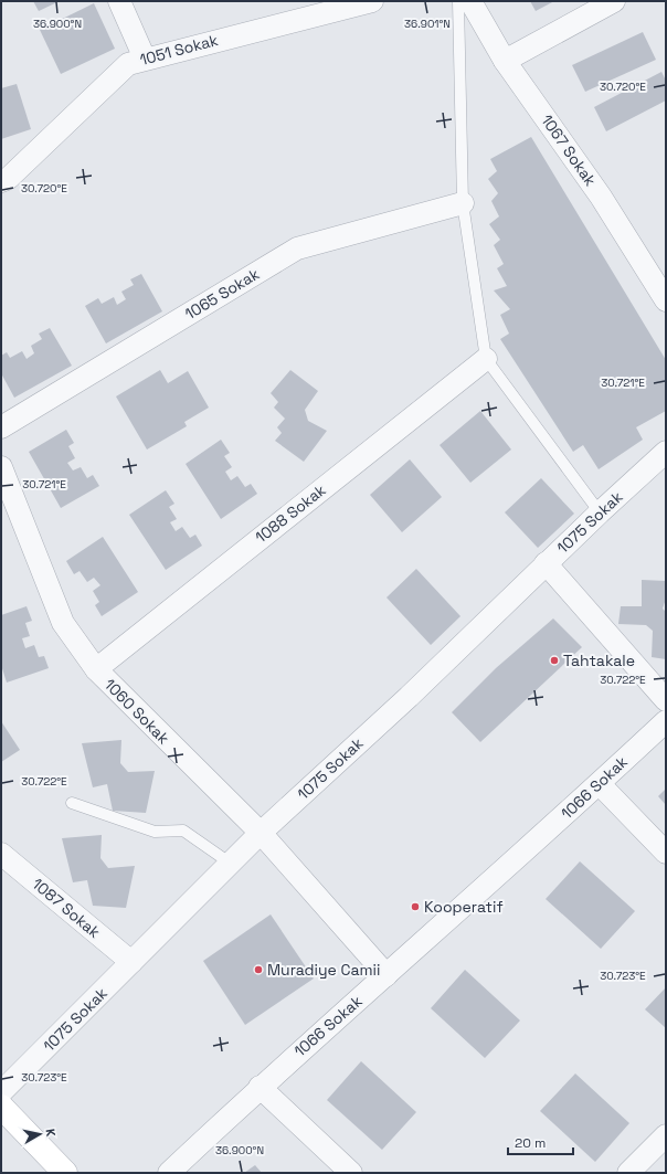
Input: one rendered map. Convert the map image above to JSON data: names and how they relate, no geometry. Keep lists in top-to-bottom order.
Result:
{
  "streets": {
    "street": [
      "1051 Sokak",
      "1067 Sokak",
      "1065 Sokak",
      "1088 Sokak",
      "1075 Sokak",
      "1060 Sokak",
      "1066 Sokak",
      "1087 Sokak"
    ]
  },
  "crossings": [
    ["1088 Sokak", "1060 Sokak"],
    ["1075 Sokak", "1060 Sokak"],
    ["1075 Sokak", "1087 Sokak"],
    ["1060 Sokak", "1066 Sokak"]
  ],
  "places": ["Tahtakale", "Kooperatif", "Muradiye Camii"],
  "scale_bar": "20 m",
  "north": "right",
  "coordinates": [
    "36.900°N",
    "36.901°N",
    "30.720°E",
    "30.721°E",
    "30.722°E",
    "30.723°E"
  ]
}
